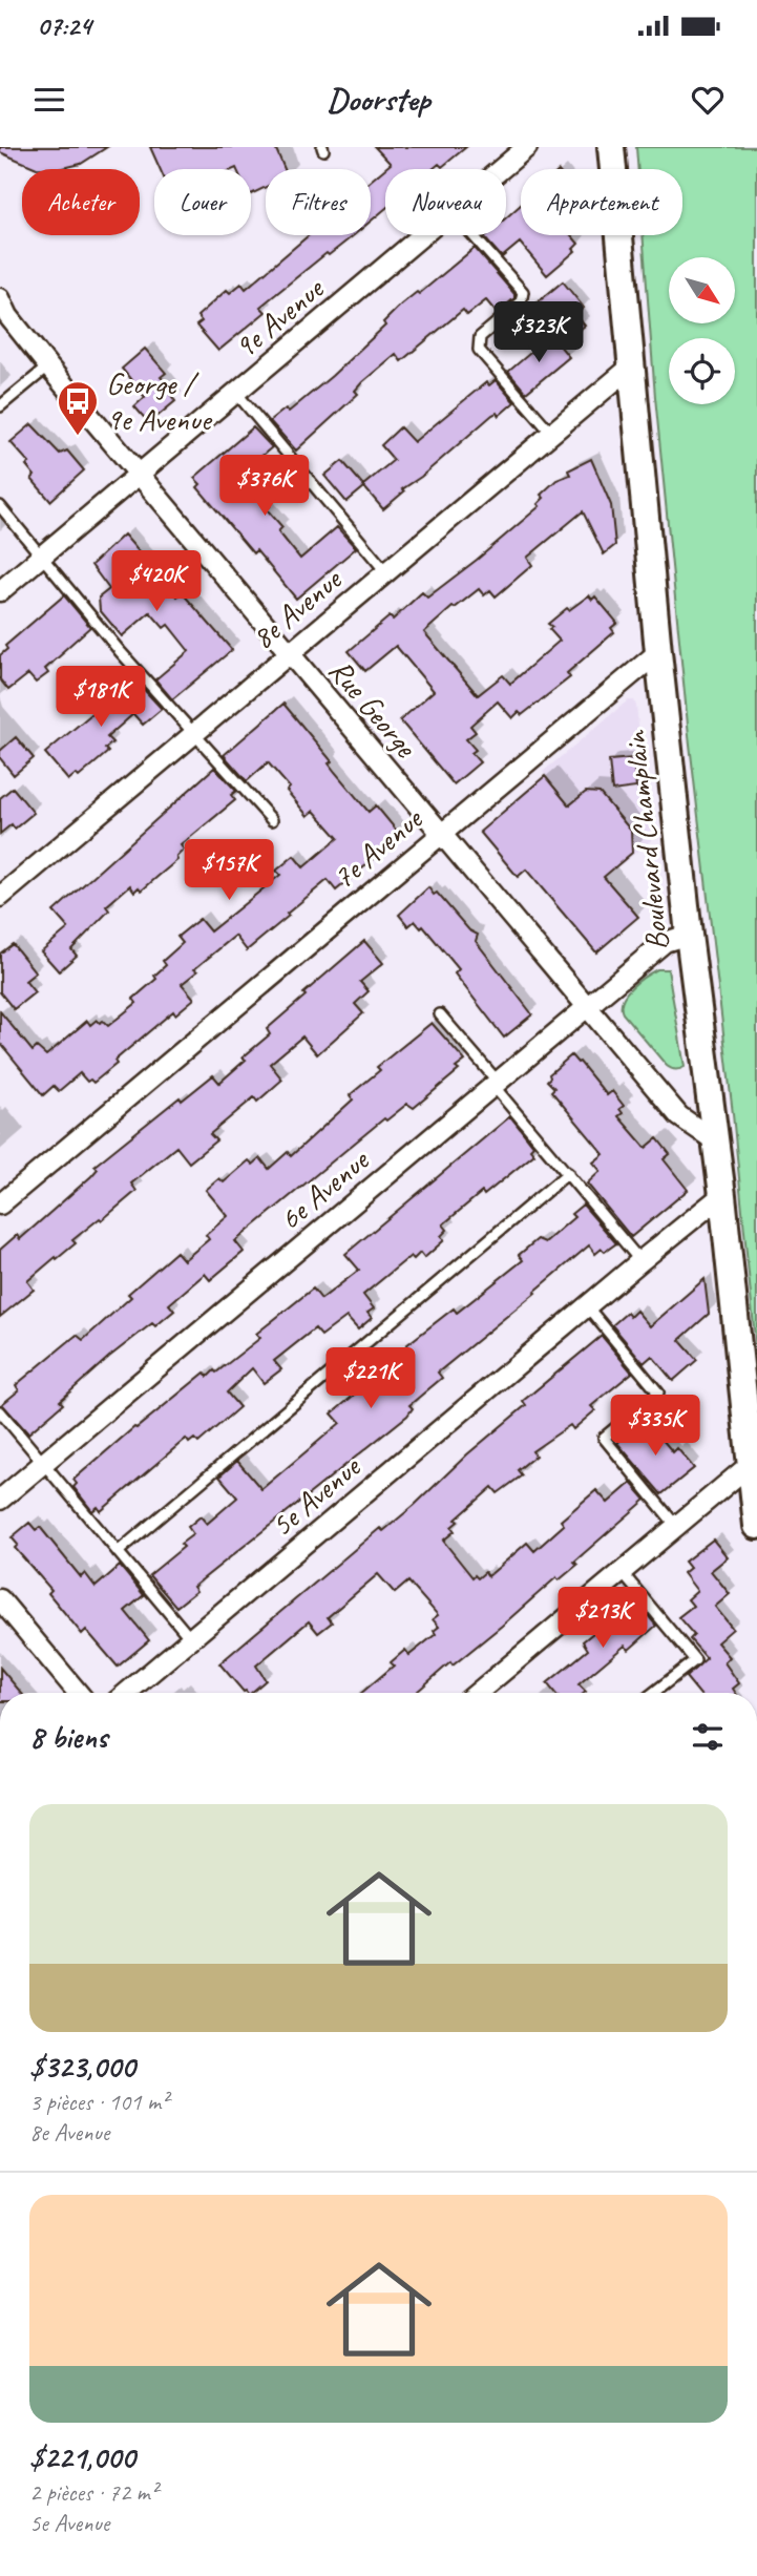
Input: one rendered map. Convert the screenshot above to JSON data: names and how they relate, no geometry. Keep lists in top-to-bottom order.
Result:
{
  "streets": {
    "main road": ["Boulevard Champlain"],
    "street": [
      "9e Avenue",
      "8e Avenue",
      "Rue George",
      "7e Avenue",
      "6e Avenue",
      "5e Avenue"
    ]
  },
  "crossings": [
    ["9e Avenue", "Rue George"],
    ["8e Avenue", "Rue George"],
    ["8e Avenue", "Boulevard Champlain"],
    ["Rue George", "Boulevard Champlain"],
    ["Rue George", "7e Avenue"],
    ["Rue George", "6e Avenue"],
    ["Boulevard Champlain", "7e Avenue"],
    ["Boulevard Champlain", "6e Avenue"],
    ["Boulevard Champlain", "5e Avenue"]
  ],
  "places": {
    "bus stop": ["George / 9e Avenue"]
  },
  "north": "bottom right",
  "page": {
    "status": "07:24",
    "header": "Doorstep",
    "chip": [
      "Acheter",
      "Louer",
      "Filtres",
      "Nouveau",
      "Appartement"
    ],
    "price": [
      "$323K",
      "$376K",
      "$420K",
      "$181K",
      "$157K",
      "$221K",
      "$335K",
      "$213K"
    ],
    "heading": "8 biens",
    "list": [
      {
        "name": "$323,000",
        "note": "3 pièces · 101 m² · 8e Avenue"
      },
      {
        "name": "$221,000",
        "note": "2 pièces · 72 m² · 5e Avenue"
      }
    ]
  }
}
